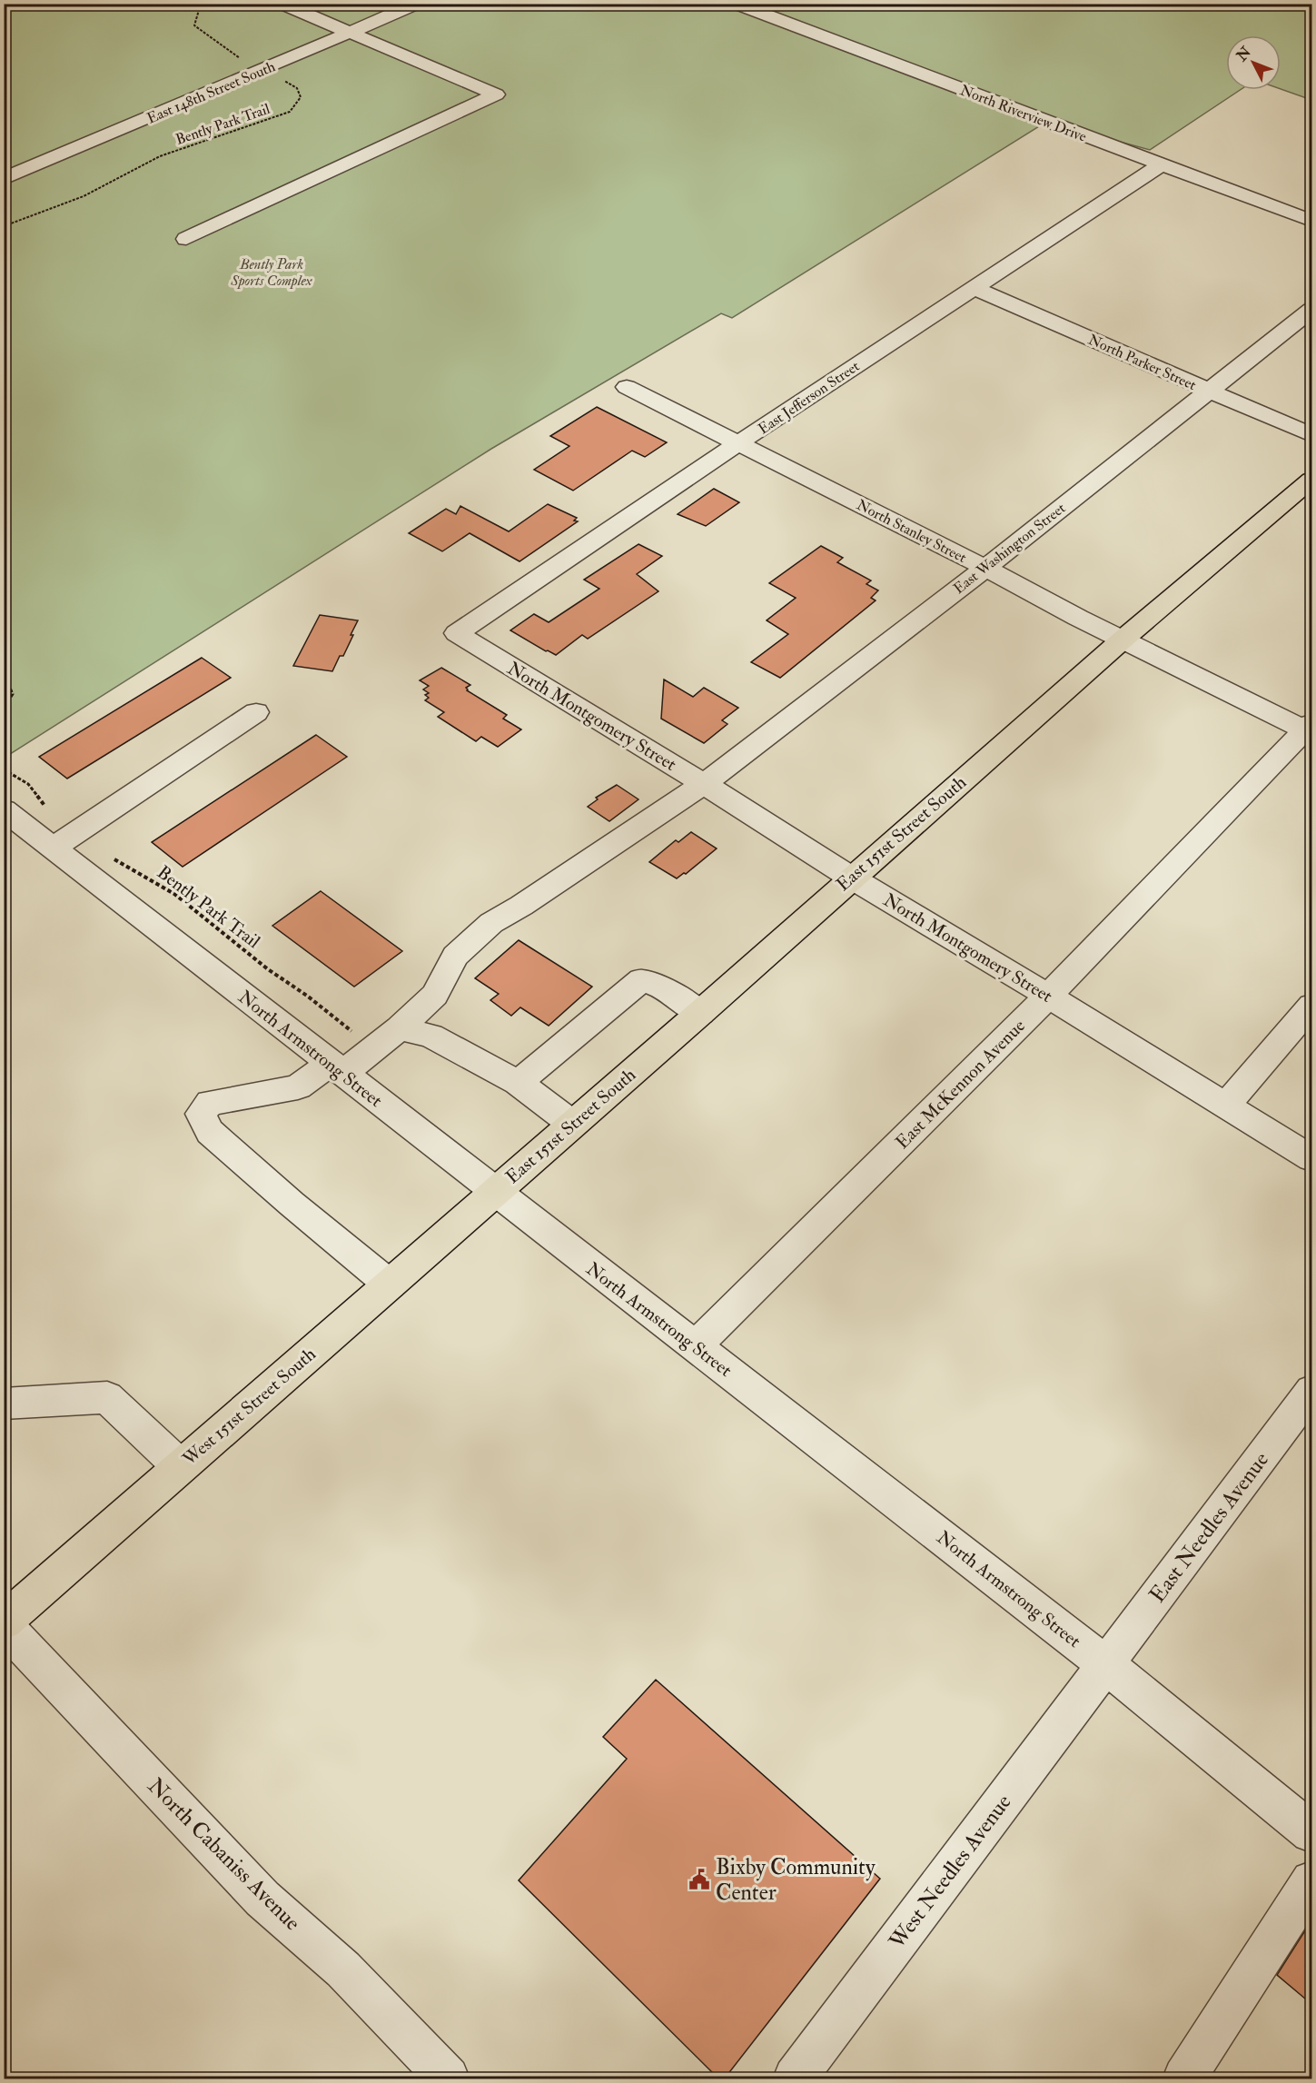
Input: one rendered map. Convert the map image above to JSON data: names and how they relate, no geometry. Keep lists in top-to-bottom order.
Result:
{
  "streets": {
    "main road": ["East 151st Street South", "West 151st Street South"],
    "street": [
      "East 148th Street South",
      "North Riverview Drive",
      "North Parker Street",
      "East Jefferson Street",
      "North Stanley Street",
      "East Washington Street",
      "North Montgomery Street",
      "North Armstrong Street",
      "East McKennon Avenue",
      "East Needles Avenue",
      "North Cabaniss Avenue",
      "West Needles Avenue"
    ],
    "path": ["Bently Park Trail"]
  },
  "crossings": [
    ["East 148th Street South", "Bently Park Trail"],
    ["North Riverview Drive", "East Jefferson Street"],
    ["Bently Park Trail", "East Washington Street"],
    ["Bently Park Trail", "North Armstrong Street"],
    ["North Parker Street", "East Jefferson Street"],
    ["North Parker Street", "East Washington Street"],
    ["East Jefferson Street", "North Stanley Street"],
    ["East Jefferson Street", "North Montgomery Street"],
    ["North Stanley Street", "East Washington Street"],
    ["North Stanley Street", "East 151st Street South"],
    ["North Stanley Street", "East McKennon Avenue"],
    ["East Washington Street", "North Montgomery Street"],
    ["East Washington Street", "North Armstrong Street"],
    ["East Washington Street", "West 151st Street South"],
    ["North Montgomery Street", "East 151st Street South"],
    ["North Montgomery Street", "East McKennon Avenue"],
    ["East 151st Street South", "North Armstrong Street"],
    ["East 151st Street South", "West 151st Street South"],
    ["North Armstrong Street", "East McKennon Avenue"],
    ["North Armstrong Street", "West 151st Street South"],
    ["North Armstrong Street", "East Needles Avenue"],
    ["North Armstrong Street", "West Needles Avenue"],
    ["East Needles Avenue", "West Needles Avenue"]
  ],
  "parks": ["Bently Park Sports Complex"],
  "places": {
    "public building": ["Bixby Community Center"]
  },
  "north": "top left"
}
